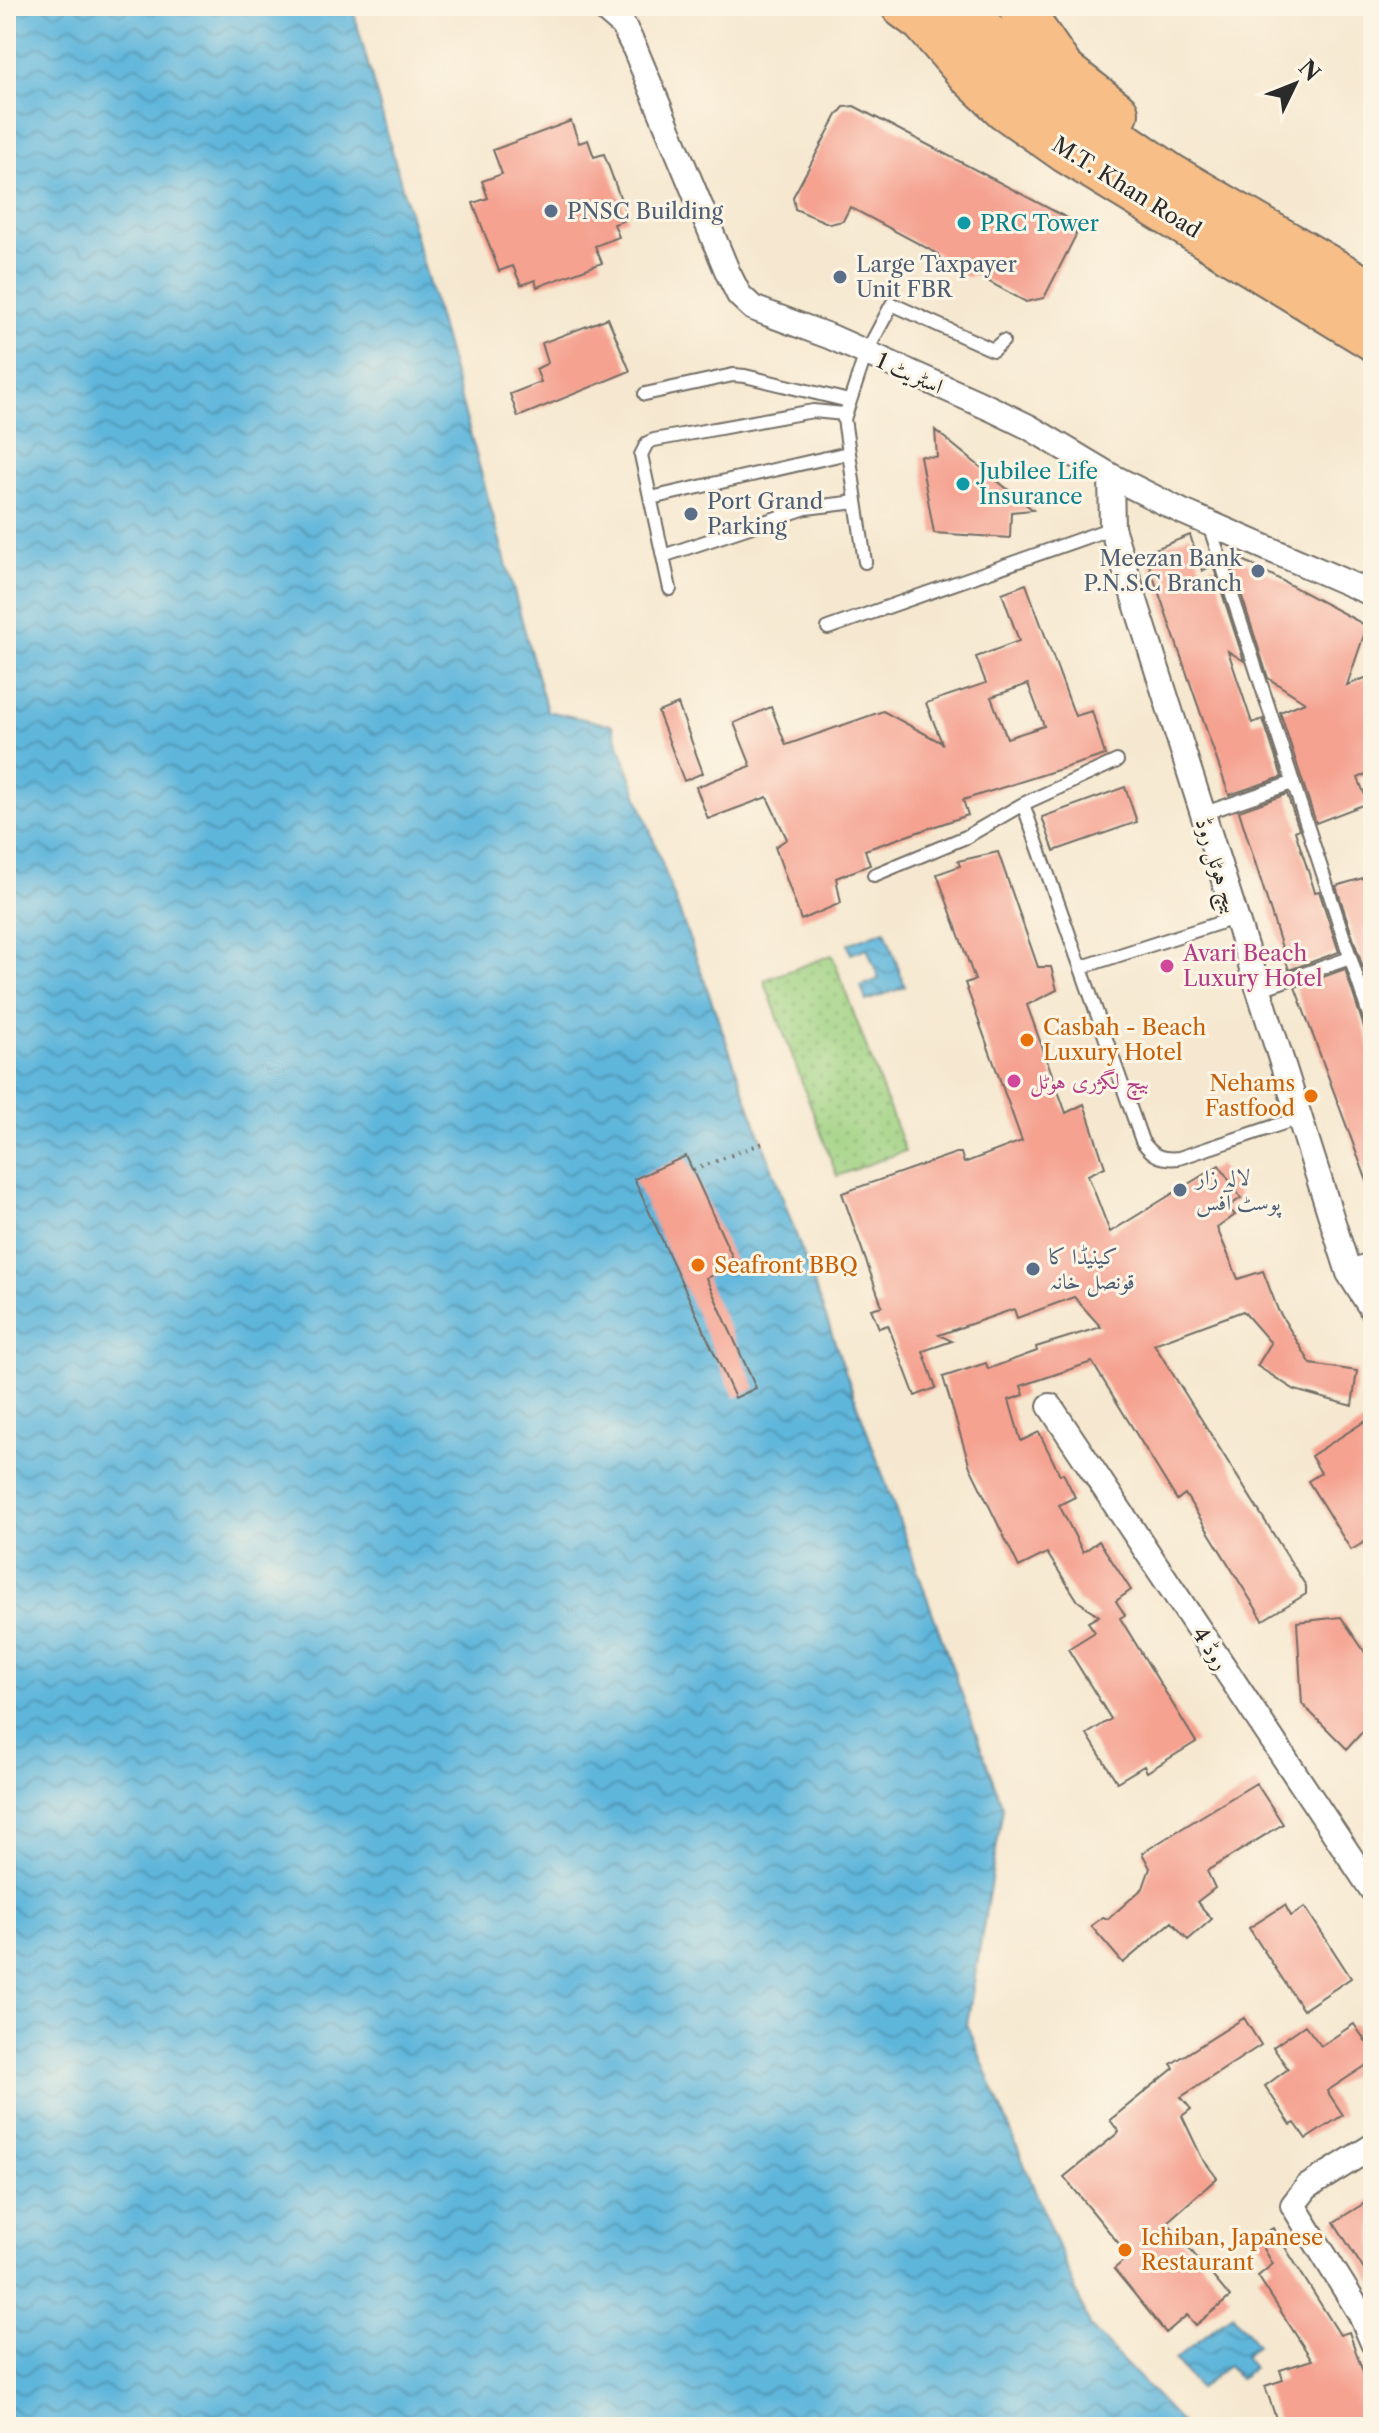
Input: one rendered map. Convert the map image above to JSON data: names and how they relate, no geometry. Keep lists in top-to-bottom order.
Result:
{
  "streets": {
    "highway": ["M.T. Khan Road"],
    "street": ["اسٹریٹ 1", "بیچ ہوٹل روڈ", "روڈ 4"]
  },
  "crossings": [
    ["اسٹریٹ 1", "بیچ ہوٹل روڈ"]
  ],
  "places": [
    "PNSC Building",
    "PRC Tower",
    "Large Taxpayer Unit FBR",
    "Jubilee Life Insurance",
    "Port Grand Parking",
    "Meezan Bank P.N.S.C Branch",
    "Avari Beach Luxury Hotel",
    "Casbah - Beach Luxury Hotel",
    "بیچ لگژری ہوٹل",
    "Nehams Fastfood",
    "لالہ زار پوسٹ آفس",
    "Seafront BBQ",
    "کینیڈا کا قونصل خانہ",
    "Ichiban, Japanese Restaurant"
  ],
  "north": "top right"
}
